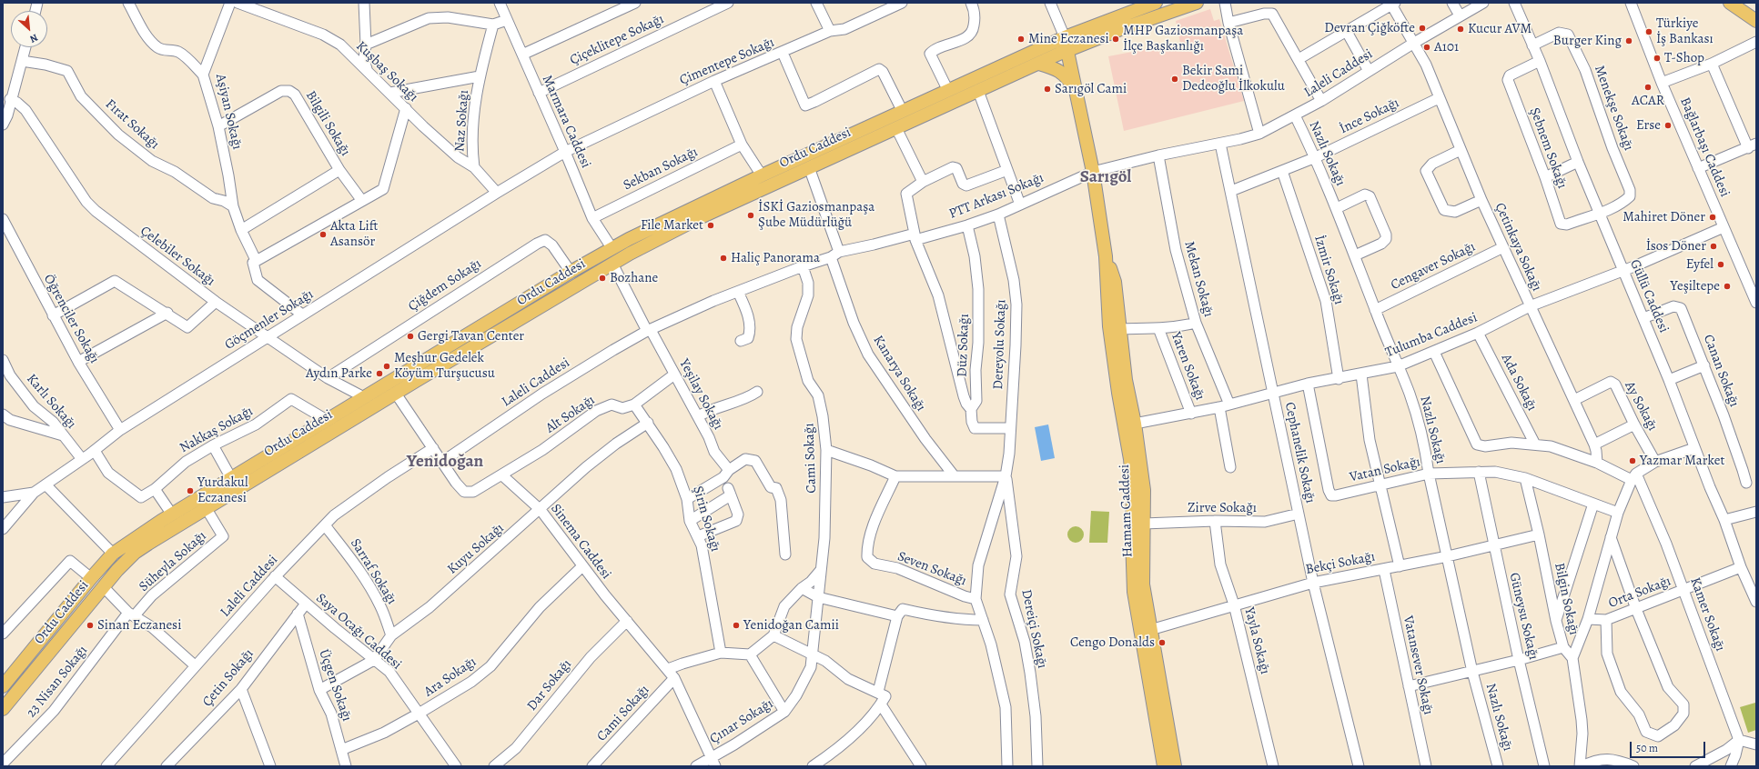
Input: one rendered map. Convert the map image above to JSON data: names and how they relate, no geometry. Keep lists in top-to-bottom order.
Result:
{
  "streets": {
    "main road": ["Ordu Caddesi", "Hamam Caddesi"],
    "street": [
      "Çiçeklitepe Sokağı",
      "Çimentepe Sokağı",
      "Kuşbaş Sokağı",
      "Laleli Caddesi",
      "Menekşe Sokağı",
      "Aşiyan Sokağı",
      "İnce Sokağı",
      "Naz Sokağı",
      "Marmara Caddesi",
      "Bilgili Sokağı",
      "Fırat Sokağı",
      "Bağlarbaşı Caddesi",
      "Şebnem Sokağı",
      "Nazlı Sokağı",
      "Sekban Sokağı",
      "PTT Arkası Sokağı",
      "Çetinkaya Sokağı",
      "Çelebiler Sokağı",
      "Cengaver Sokağı",
      "İzmir Sokağı",
      "Mekan Sokağı",
      "Çiğdem Sokağı",
      "Güllü Caddesi",
      "Öğrenciler Sokağı",
      "Göçmenler Sokağı",
      "Tulumba Caddesi",
      "Dereyolu Sokağı",
      "Düz Sokağı",
      "Yaren Sokağı",
      "Canan Sokağı",
      "Kanarya Sokağı",
      "Ada Sokağı",
      "Yeşilay Sokağı",
      "Karlı Sokağı",
      "Ay Sokağı",
      "Alt Sokağı",
      "Nakkaş Sokağı",
      "Cephanelik Sokağı",
      "Cami Sokağı",
      "Vatan Sokağı",
      "Zirve Sokağı",
      "Şirin Sokağı",
      "Sinema Caddesi",
      "Kuyu Sokağı",
      "Süheyla Sokağı",
      "Bekçi Sokağı",
      "Seven Sokağı",
      "Sarraf Sokağı",
      "Orta Sokağı",
      "Bilgin Sokağı",
      "Kamer Sokağı",
      "Güneysu Sokağı",
      "Dereiçi Sokağı",
      "Saya Ocağı Caddesi",
      "Yayla Sokağı",
      "Vatansever Sokağı",
      "Ara Sokağı",
      "Çetin Sokağı",
      "23 Nisan Sokağı",
      "Üçgen Sokağı",
      "Dar Sokağı",
      "Çınar Sokağı"
    ]
  },
  "crossings": [
    ["Çiçeklitepe Sokağı", "Marmara Caddesi"],
    ["Çimentepe Sokağı", "Marmara Caddesi"],
    ["Çimentepe Sokağı", "Göçmenler Sokağı"],
    ["Kuşbaş Sokağı", "Naz Sokağı"],
    ["Kuşbaş Sokağı", "Göçmenler Sokağı"],
    ["Laleli Caddesi", "Nazlı Sokağı"],
    ["Laleli Caddesi", "PTT Arkası Sokağı"],
    ["Laleli Caddesi", "Çetinkaya Sokağı"],
    ["Laleli Caddesi", "Mekan Sokağı"],
    ["Laleli Caddesi", "Yeşilay Sokağı"],
    ["Laleli Caddesi", "Cephanelik Sokağı"],
    ["Laleli Caddesi", "Hamam Caddesi"],
    ["Laleli Caddesi", "Sarraf Sokağı"],
    ["Laleli Caddesi", "Saya Ocağı Caddesi"],
    ["Menekşe Sokağı", "Şebnem Sokağı"],
    ["Menekşe Sokağı", "Güllü Caddesi"],
    ["Aşiyan Sokağı", "Bilgili Sokağı"],
    ["Aşiyan Sokağı", "Fırat Sokağı"],
    ["İnce Sokağı", "Nazlı Sokağı"],
    ["İnce Sokağı", "Çetinkaya Sokağı"],
    ["İnce Sokağı", "İzmir Sokağı"],
    ["İnce Sokağı", "Cephanelik Sokağı"],
    ["Marmara Caddesi", "Ordu Caddesi"],
    ["Marmara Caddesi", "Sekban Sokağı"],
    ["Marmara Caddesi", "Göçmenler Sokağı"],
    ["Bağlarbaşı Caddesi", "Tulumba Caddesi"],
    ["Ordu Caddesi", "Çelebiler Sokağı"],
    ["Ordu Caddesi", "Çiğdem Sokağı"],
    ["Ordu Caddesi", "Kanarya Sokağı"],
    ["Ordu Caddesi", "Yeşilay Sokağı"],
    ["Ordu Caddesi", "Nakkaş Sokağı"],
    ["Ordu Caddesi", "Hamam Caddesi"],
    ["Ordu Caddesi", "Süheyla Sokağı"],
    ["Şebnem Sokağı", "Güllü Caddesi"],
    ["Nazlı Sokağı", "Cengaver Sokağı"],
    ["Nazlı Sokağı", "Tulumba Caddesi"],
    ["Nazlı Sokağı", "Vatan Sokağı"],
    ["Nazlı Sokağı", "Bekçi Sokağı"],
    ["PTT Arkası Sokağı", "Dereyolu Sokağı"],
    ["PTT Arkası Sokağı", "Düz Sokağı"],
    ["PTT Arkası Sokağı", "Kanarya Sokağı"],
    ["PTT Arkası Sokağı", "Yeşilay Sokağı"],
    ["PTT Arkası Sokağı", "Cami Sokağı"],
    ["PTT Arkası Sokağı", "Hamam Caddesi"],
    ["Çetinkaya Sokağı", "Cengaver Sokağı"],
    ["Çetinkaya Sokağı", "Tulumba Caddesi"],
    ["Çetinkaya Sokağı", "Ay Sokağı"],
    ["Çelebiler Sokağı", "Çiğdem Sokağı"],
    ["Çelebiler Sokağı", "Göçmenler Sokağı"],
    ["İzmir Sokağı", "Tulumba Caddesi"],
    ["Mekan Sokağı", "Tulumba Caddesi"],
    ["Güllü Caddesi", "Tulumba Caddesi"],
    ["Güllü Caddesi", "Canan Sokağı"],
    ["Güllü Caddesi", "Orta Sokağı"],
    ["Öğrenciler Sokağı", "Göçmenler Sokağı"],
    ["Göçmenler Sokağı", "Karlı Sokağı"],
    ["Göçmenler Sokağı", "Nakkaş Sokağı"],
    ["Tulumba Caddesi", "Yaren Sokağı"],
    ["Tulumba Caddesi", "Ada Sokağı"],
    ["Tulumba Caddesi", "Cephanelik Sokağı"],
    ["Tulumba Caddesi", "Vatan Sokağı"],
    ["Tulumba Caddesi", "Hamam Caddesi"],
    ["Dereyolu Sokağı", "Düz Sokağı"],
    ["Dereyolu Sokağı", "Dereiçi Sokağı"],
    ["Yeşilay Sokağı", "Şirin Sokağı"],
    ["Alt Sokağı", "Şirin Sokağı"],
    ["Alt Sokağı", "Sinema Caddesi"],
    ["Cephanelik Sokağı", "Zirve Sokağı"],
    ["Cephanelik Sokağı", "Bekçi Sokağı"],
    ["Cami Sokağı", "Sinema Caddesi"],
    ["Cami Sokağı", "Çınar Sokağı"],
    ["Vatan Sokağı", "Bilgin Sokağı"],
    ["Vatan Sokağı", "Güneysu Sokağı"],
    ["Zirve Sokağı", "Hamam Caddesi"],
    ["Zirve Sokağı", "Yayla Sokağı"],
    ["Hamam Caddesi", "Bekçi Sokağı"],
    ["Şirin Sokağı", "Kuyu Sokağı"],
    ["Sinema Caddesi", "Kuyu Sokağı"],
    ["Sinema Caddesi", "Ara Sokağı"],
    ["Sinema Caddesi", "Dar Sokağı"],
    ["Sinema Caddesi", "Çınar Sokağı"],
    ["Kuyu Sokağı", "Sarraf Sokağı"],
    ["Kuyu Sokağı", "Saya Ocağı Caddesi"],
    ["Kuyu Sokağı", "Üçgen Sokağı"],
    ["Süheyla Sokağı", "23 Nisan Sokağı"],
    ["Bekçi Sokağı", "Bilgin Sokağı"],
    ["Bekçi Sokağı", "Güneysu Sokağı"],
    ["Bekçi Sokağı", "Yayla Sokağı"],
    ["Bekçi Sokağı", "Vatansever Sokağı"],
    ["Orta Sokağı", "Kamer Sokağı"],
    ["Saya Ocağı Caddesi", "Ara Sokağı"],
    ["Saya Ocağı Caddesi", "Çetin Sokağı"],
    ["Ara Sokağı", "Üçgen Sokağı"],
    ["Çetin Sokağı", "Üçgen Sokağı"]
  ],
  "districts": ["Sarıgöl", "Yenidoğan"],
  "places": [
    "Devran Çiğköfte",
    "Kucur AVM",
    "Türkiye İş Bankası",
    "Mine Eczanesi",
    "MHP Gaziosmanpaşa İlçe Başkanlığı",
    "Burger King",
    "A101",
    "T-Shop",
    "Bekir Sami Dedeoğlu İlkokulu",
    "ACAR",
    "Sarıgöl Cami",
    "Erse",
    "İSKİ Gaziosmanpaşa Şube Müdürlüğü",
    "Mahiret Döner",
    "File Market",
    "Akta Lift Asansör",
    "İsos Döner",
    "Haliç Panorama",
    "Eyfel",
    "Bozhane",
    "Yeşiltepe",
    "Gergi Tavan Center",
    "Meşhur Gedelek Köyüm Turşucusu",
    "Aydın Parke",
    "Yazmar Market",
    "Yurdakul Eczanesi",
    "Sinan Eczanesi",
    "Yenidoğan Camii",
    "Cengo Donalds"
  ],
  "scale_bar": "50 m",
  "north": "bottom right"
}
